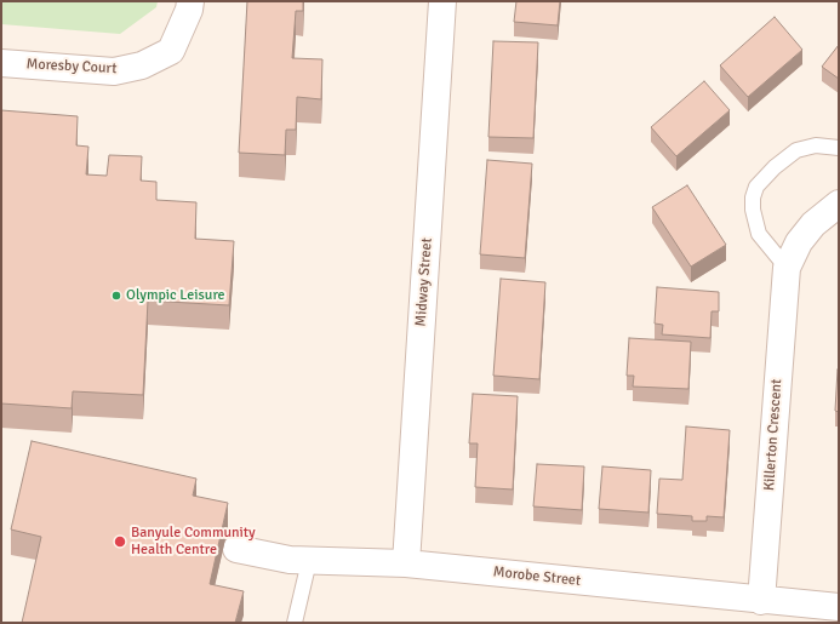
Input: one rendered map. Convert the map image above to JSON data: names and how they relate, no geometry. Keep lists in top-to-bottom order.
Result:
{
  "streets": {
    "street": [
      "Moresby Court",
      "Midway Street",
      "Killerton Crescent",
      "Morobe Street"
    ]
  },
  "crossings": [
    ["Midway Street", "Morobe Street"],
    ["Killerton Crescent", "Morobe Street"]
  ],
  "places": ["Olympic Leisure", "Banyule Community Health Centre"]
}
